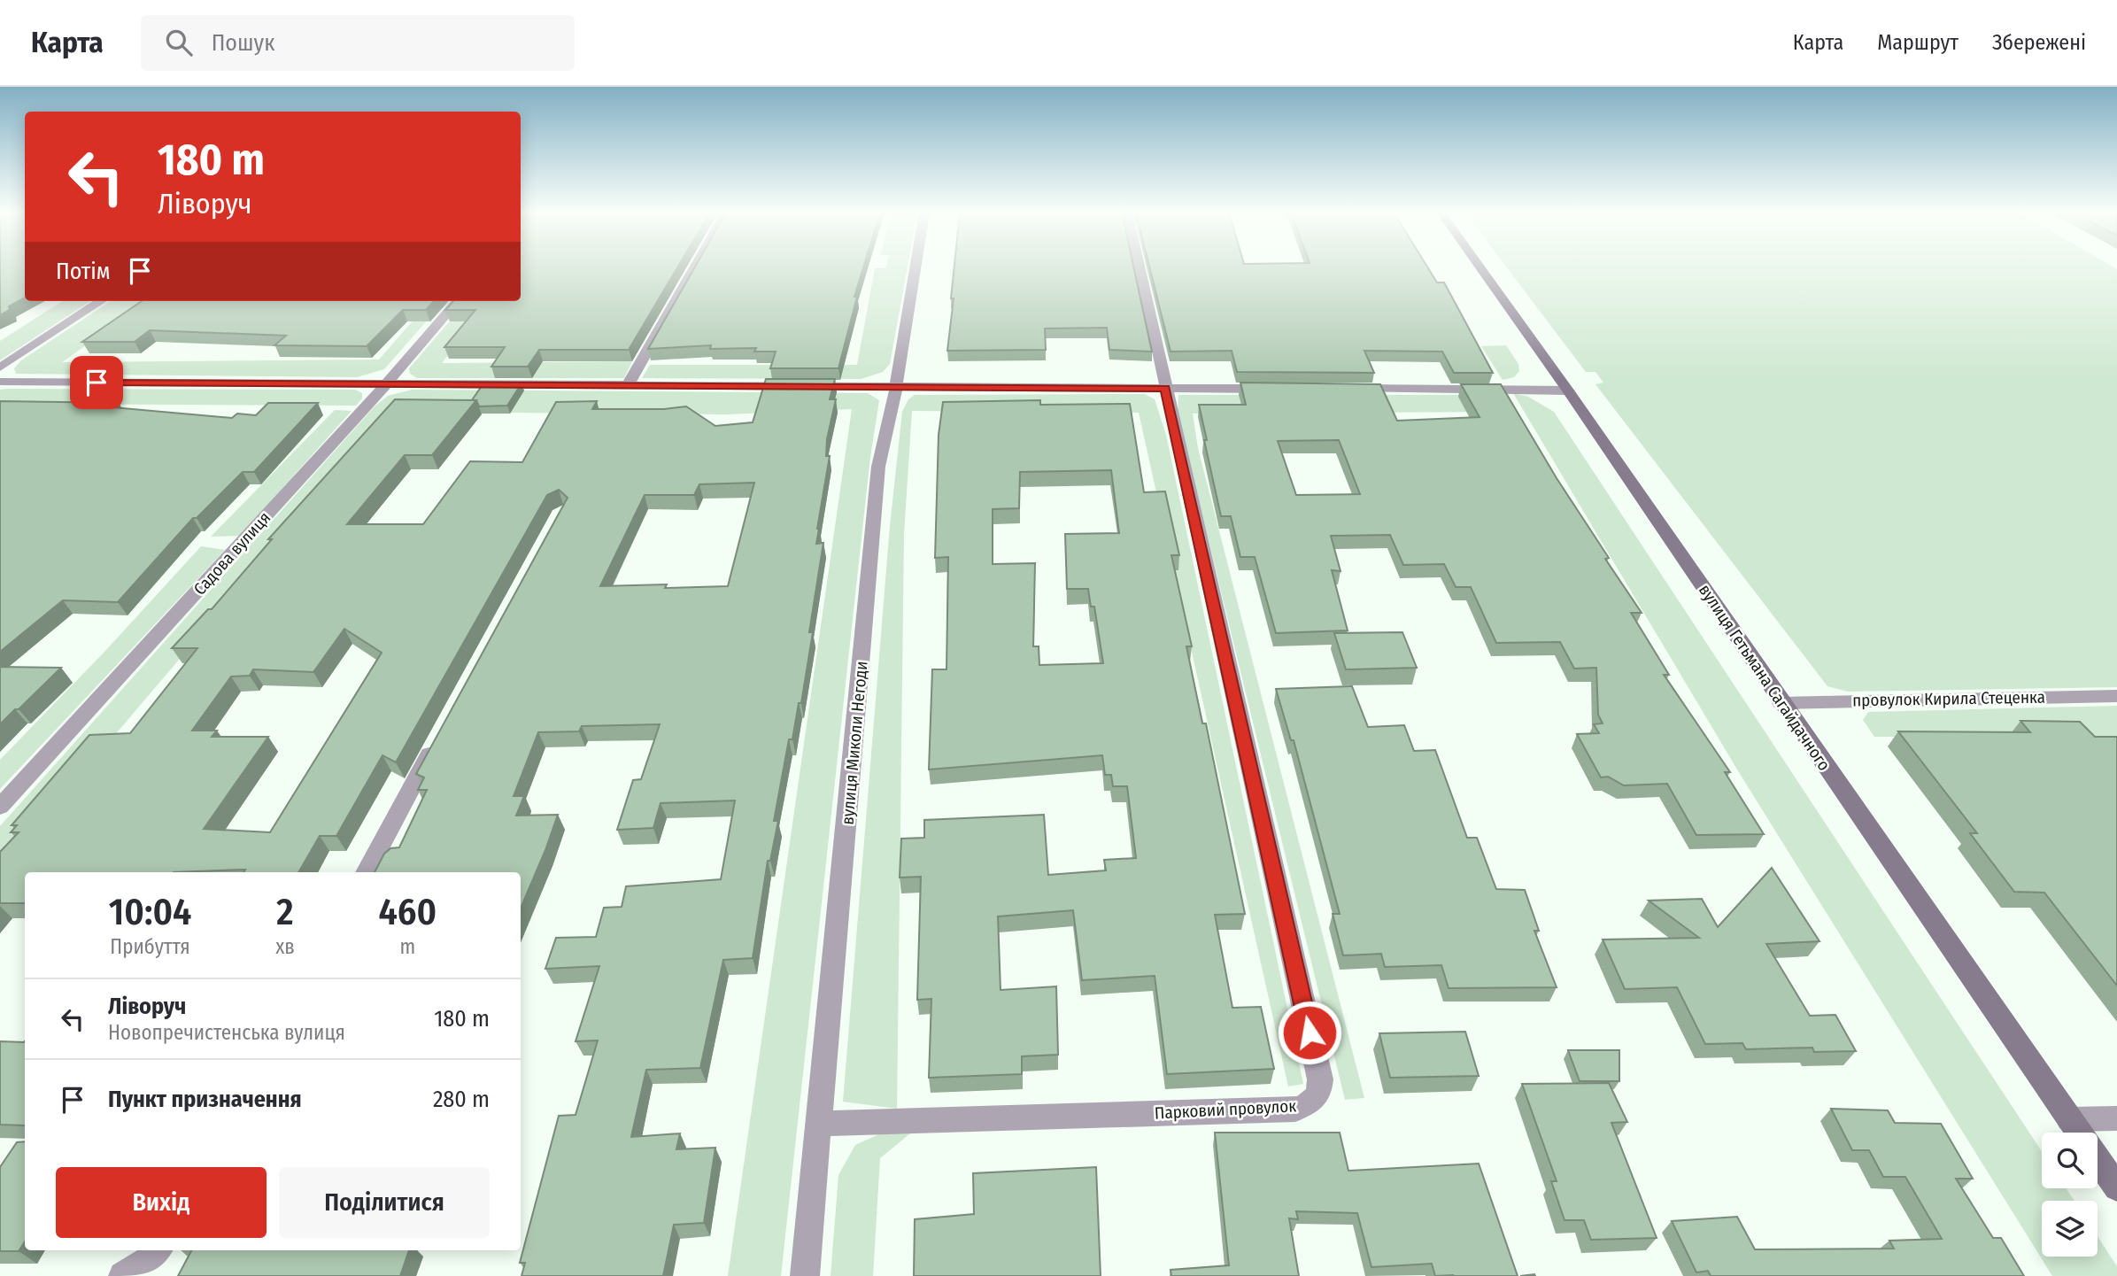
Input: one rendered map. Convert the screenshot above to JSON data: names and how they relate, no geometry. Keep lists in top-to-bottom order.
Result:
{
  "streets": {
    "main road": ["вулиця Гетьмана Сагайдачного"],
    "street": [
      "Садова вулиця",
      "провулок Кирила Стеценка",
      "вулиця Миколи Негоди",
      "Парковий провулок"
    ]
  },
  "crossings": [
    ["вулиця Гетьмана Сагайдачного", "провулок Кирила Стеценка"],
    ["вулиця Миколи Негоди", "Парковий провулок"]
  ],
  "page": {
    "header": "Карта",
    "search": "Пошук",
    "nav": ["Карта", "Маршрут", "Збережені"],
    "turn": ["180 m", "Ліворуч"],
    "then": "Потім",
    "eta": [
      "10:04",
      "Прибуття",
      "2",
      "хв",
      "460",
      "m"
    ],
    "list": [
      {
        "name": "Ліворуч",
        "note": "Новопречистенська вулиця",
        "value": "180 m"
      },
      {
        "name": "Пункт призначення",
        "value": "280 m"
      }
    ],
    "buttons": ["Вихід", "Поділитися"]
  }
}
